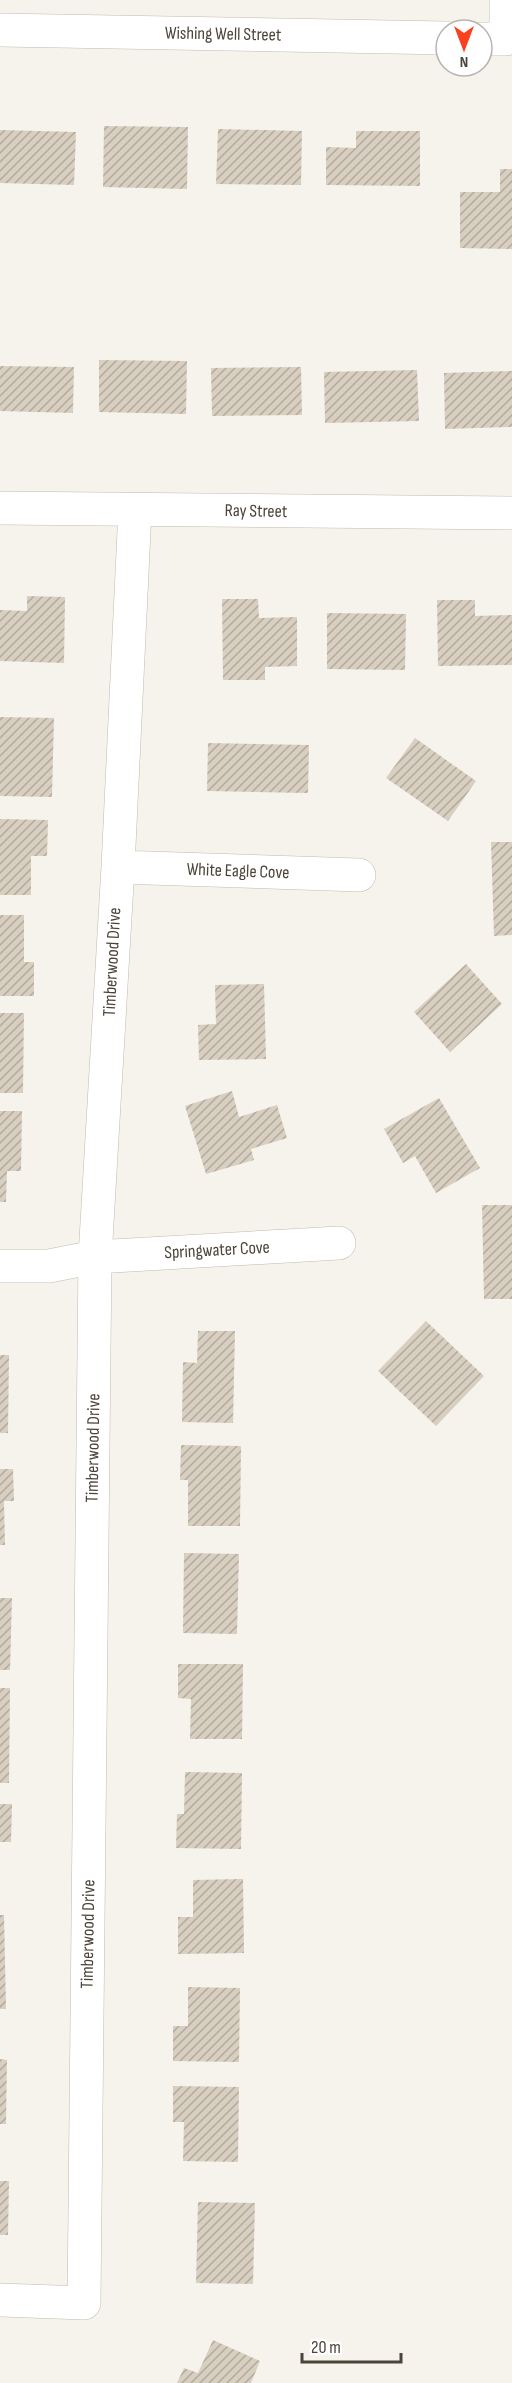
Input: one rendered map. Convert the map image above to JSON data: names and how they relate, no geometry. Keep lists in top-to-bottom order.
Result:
{
  "streets": {
    "street": [
      "Wishing Well Street",
      "Ray Street",
      "White Eagle Cove",
      "Timberwood Drive",
      "Springwater Cove"
    ]
  },
  "crossings": [
    ["Ray Street", "Timberwood Drive"],
    ["White Eagle Cove", "Timberwood Drive"],
    ["Timberwood Drive", "Springwater Cove"]
  ],
  "scale_bar": "20 m",
  "north": "bottom"
}
